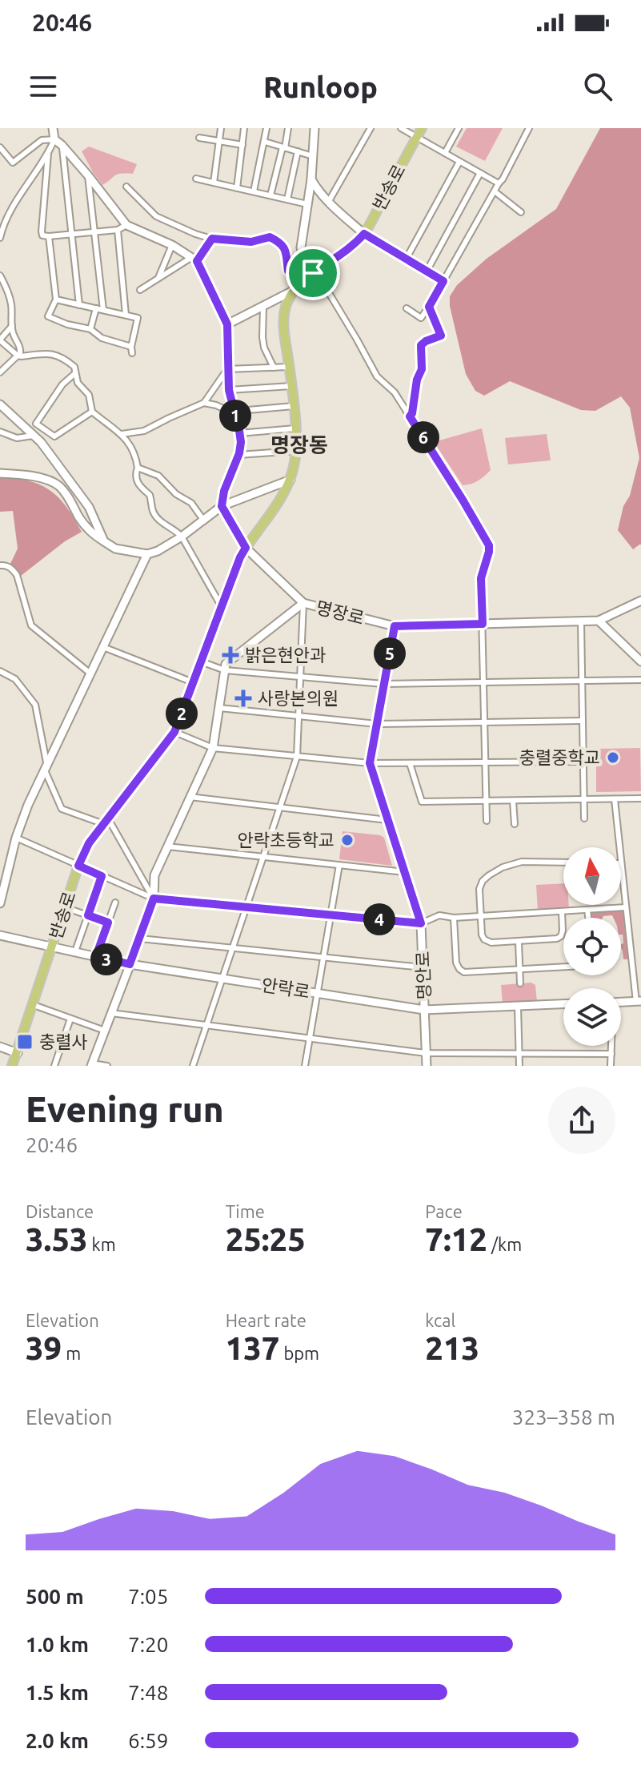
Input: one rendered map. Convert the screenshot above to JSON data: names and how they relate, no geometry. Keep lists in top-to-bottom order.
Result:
{
  "streets": {
    "main road": [
      "반송로",
      "명장로",
      "명안로",
      "안락로"
    ]
  },
  "crossings": [
    ["반송로", "명장로"],
    ["반송로", "안락로"],
    ["명장로", "명안로"],
    ["명안로", "안락로"]
  ],
  "districts": ["명장동"],
  "places": {
    "health": ["밝은현안과", "사랑본의원"],
    "other": ["충렬중학교", "안락초등학교"],
    "transit": ["충렬사"]
  },
  "north": "top",
  "page": {
    "status": "20:46",
    "header": "Runloop",
    "pins": [
      "1",
      "6",
      "5",
      "2",
      "4",
      "3"
    ],
    "heading": ["Evening run", "20:46"],
    "stats": [
      ["Distance", "3.53 km"],
      ["Time", "25:25"],
      ["Pace", "7:12 /km"],
      ["Elevation", "39 m"],
      ["Heart rate", "137 bpm"],
      ["kcal", "213"]
    ],
    "chart": ["Elevation", "323–358 m"],
    "list": [
      {
        "name": "500 m",
        "note": "7:05"
      },
      {
        "name": "1.0 km",
        "note": "7:20"
      },
      {
        "name": "1.5 km",
        "note": "7:48"
      },
      {
        "name": "2.0 km",
        "note": "6:59"
      }
    ]
  }
}
